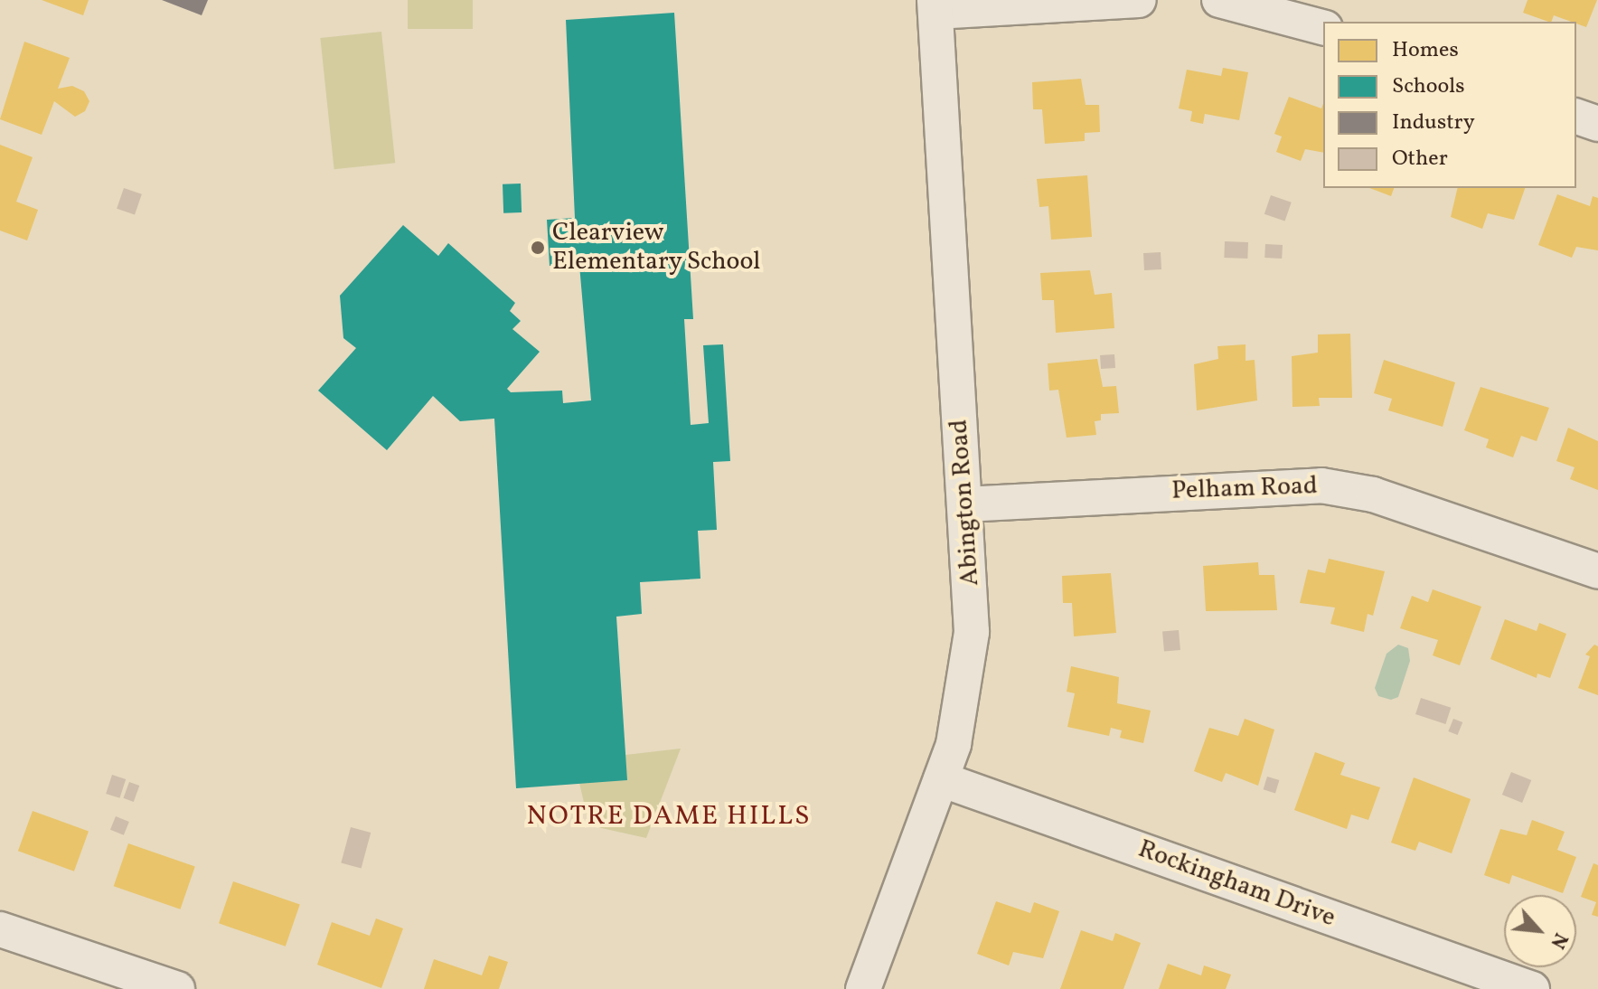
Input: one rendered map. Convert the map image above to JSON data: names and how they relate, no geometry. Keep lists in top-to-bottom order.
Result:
{
  "streets": {
    "street": ["Pelham Road", "Abington Road", "Rockingham Drive"]
  },
  "crossings": [
    ["Pelham Road", "Abington Road"],
    ["Abington Road", "Rockingham Drive"]
  ],
  "districts": ["NOTRE DAME HILLS"],
  "places": ["Clearview Elementary School"],
  "legend": [
    "Homes",
    "Schools",
    "Industry",
    "Other"
  ],
  "north": "bottom right"
}
